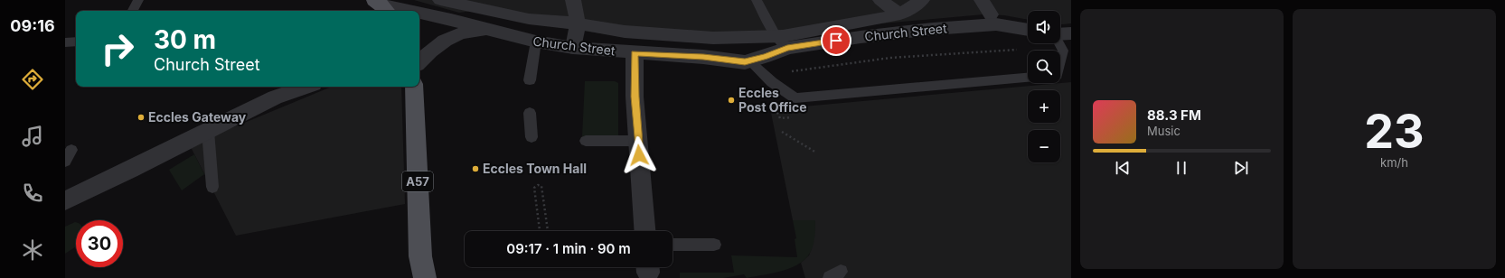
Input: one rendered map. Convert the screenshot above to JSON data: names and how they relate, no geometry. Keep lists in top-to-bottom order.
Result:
{
  "streets": {
    "main road": ["A57"],
    "street": ["Church Street"]
  },
  "places": ["Eccles Post Office", "Eccles Gateway", "Eccles Town Hall"],
  "page": {
    "tabs": "09:16",
    "tile": ["23", "km/h"],
    "map_buttons": ["+", "−"],
    "turn": ["30 m", "Church Street"],
    "song": ["88.3 FM", "Music"],
    "limit": "30",
    "trip": "09:17 · 1 min · 90 m"
  }
}
